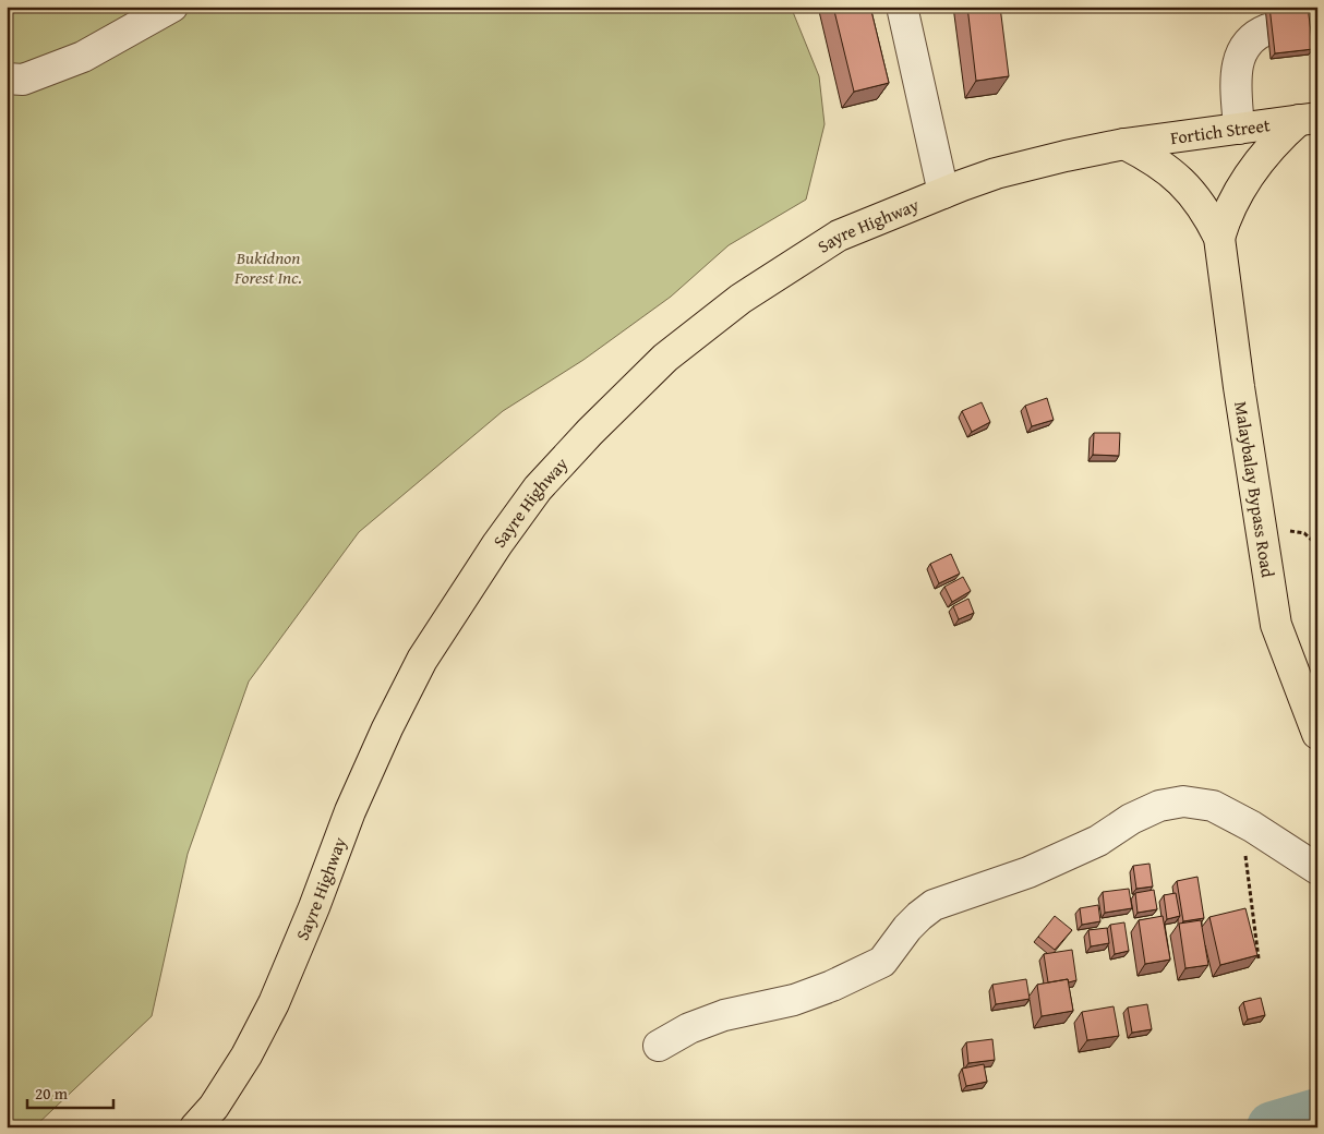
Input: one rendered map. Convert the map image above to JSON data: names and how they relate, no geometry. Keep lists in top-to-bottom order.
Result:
{
  "streets": {
    "main road": ["Fortich Street", "Sayre Highway", "Malaybalay Bypass Road"]
  },
  "crossings": [
    ["Fortich Street", "Sayre Highway"],
    ["Fortich Street", "Malaybalay Bypass Road"],
    ["Sayre Highway", "Malaybalay Bypass Road"]
  ],
  "parks": ["Bukidnon Forest Inc."],
  "scale_bar": "20 m"
}
